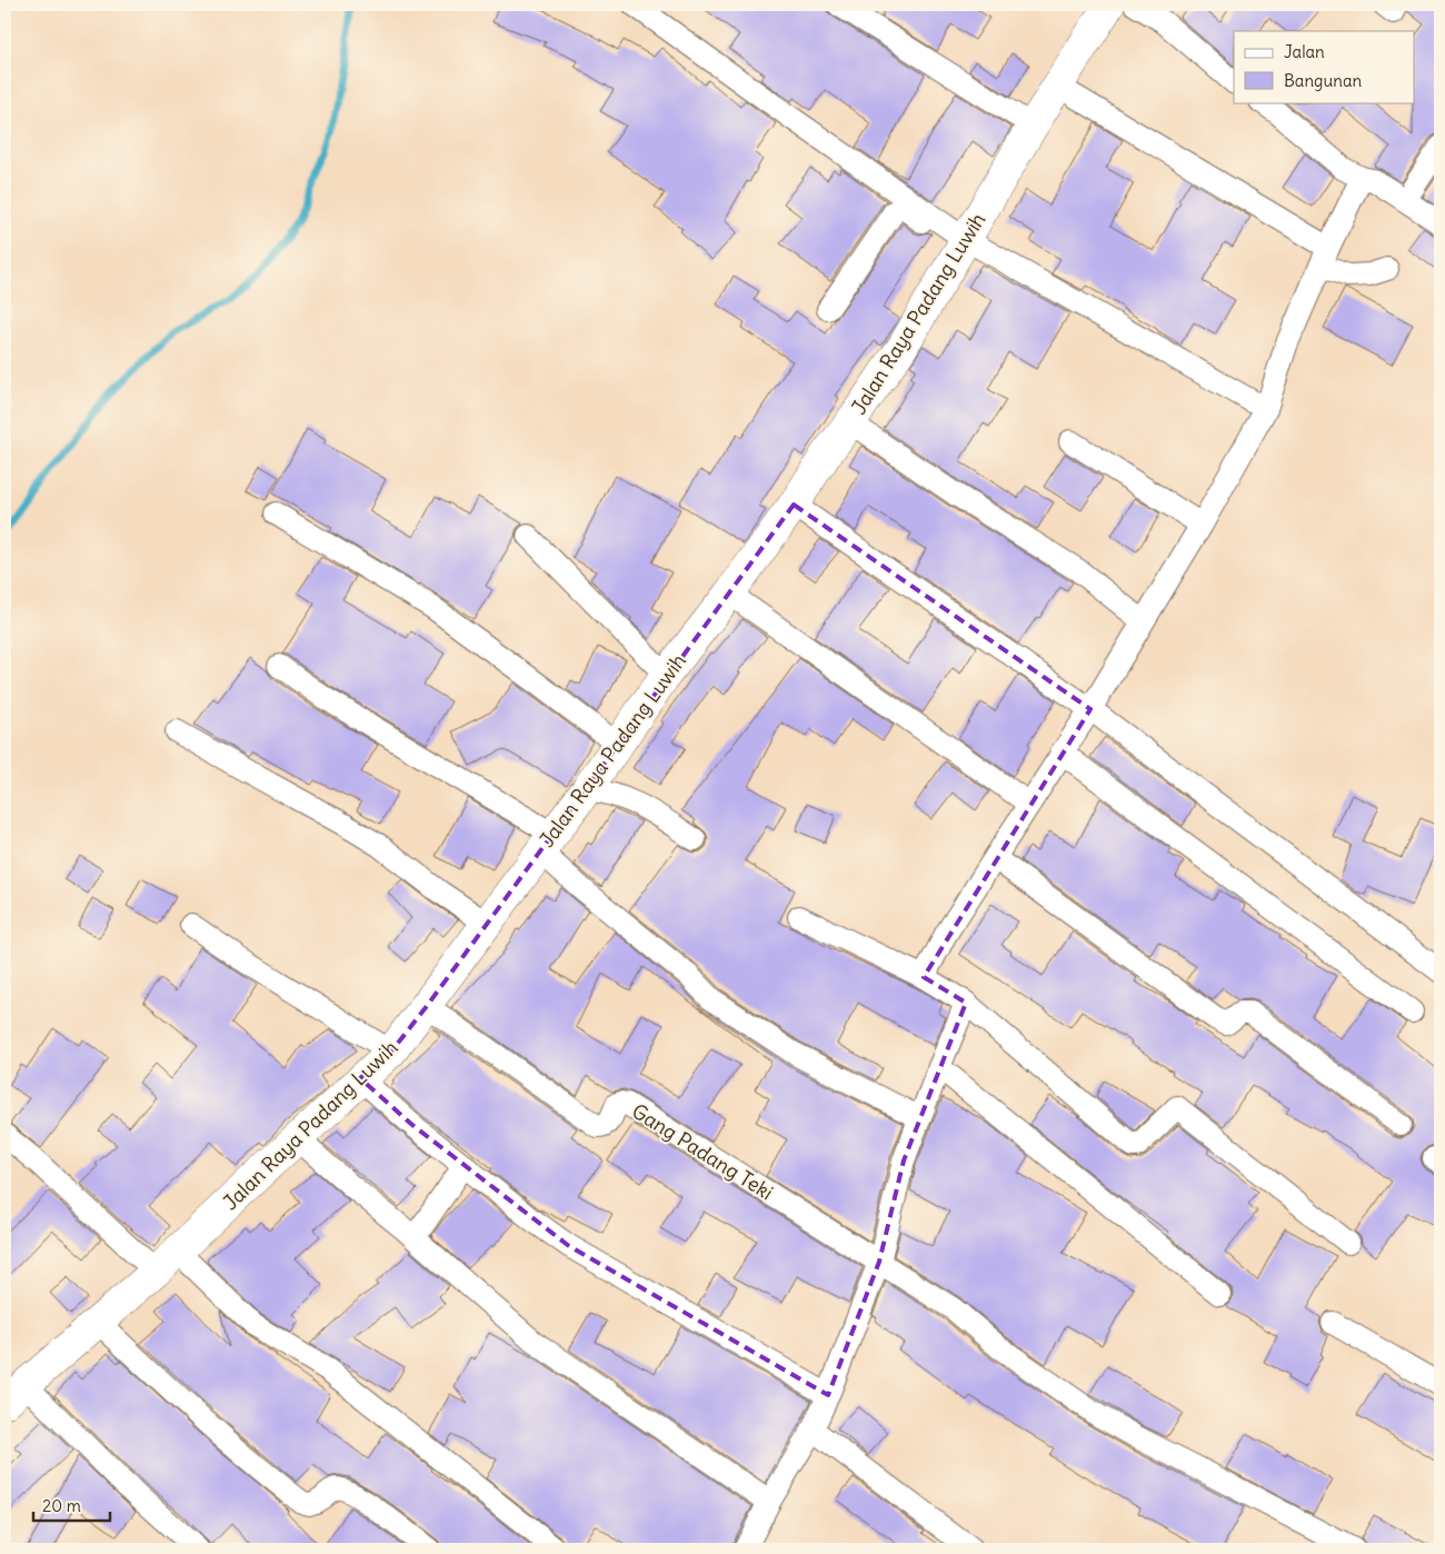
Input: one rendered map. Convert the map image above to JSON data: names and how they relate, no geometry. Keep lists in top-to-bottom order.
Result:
{
  "streets": {
    "main road": ["Jalan Raya Padang Luwih"],
    "street": ["Gang Padang Teki"]
  },
  "crossings": [
    ["Jalan Raya Padang Luwih", "Gang Padang Teki"]
  ],
  "legend": ["Jalan", "Bangunan"],
  "scale_bar": "20 m"
}
